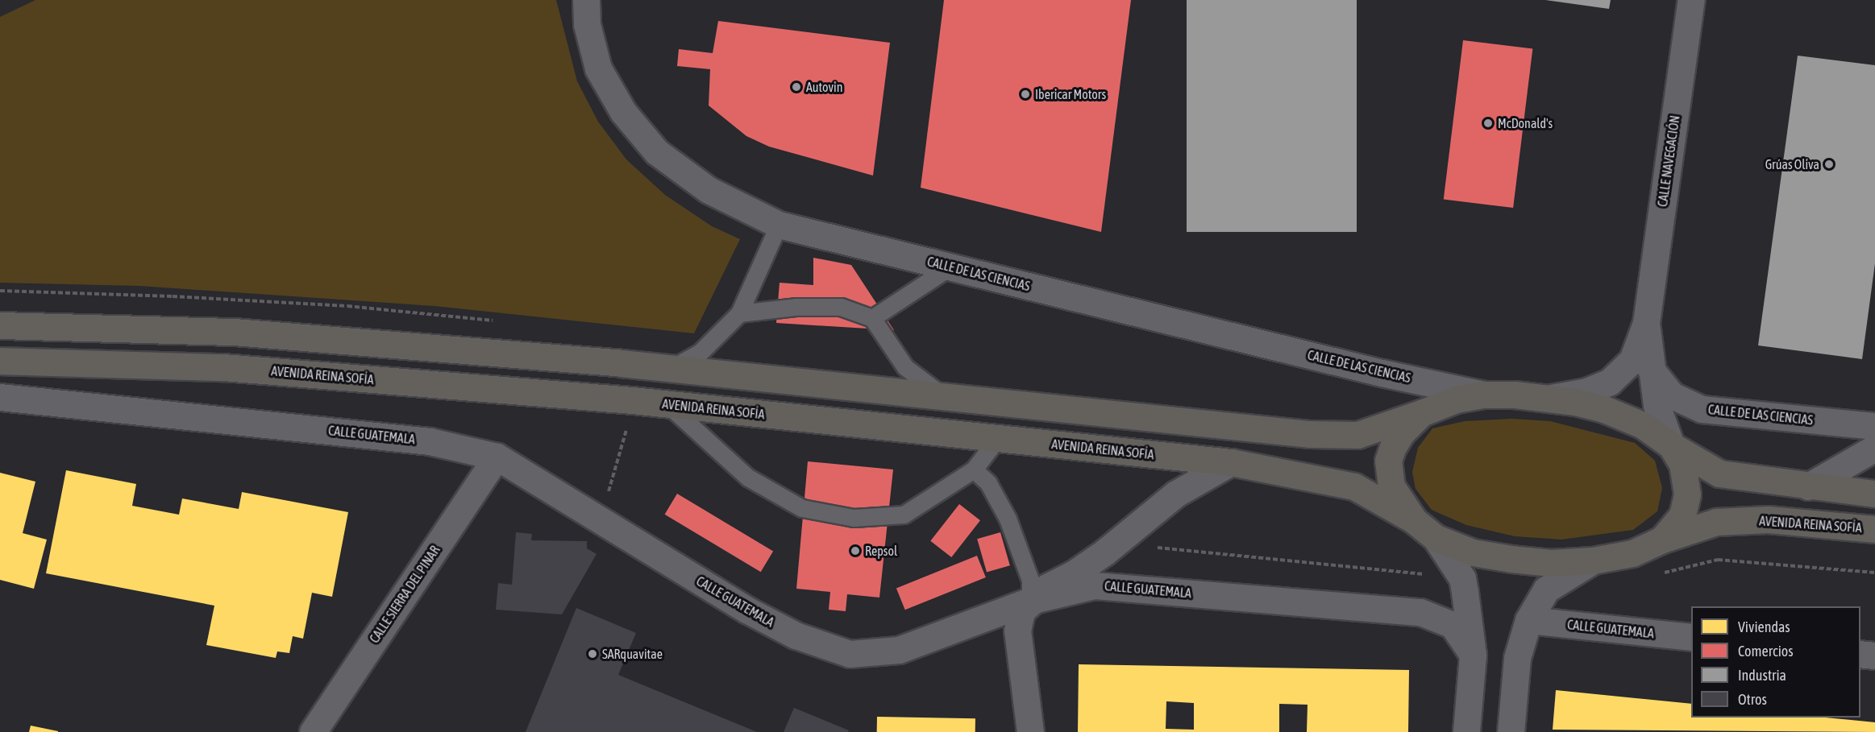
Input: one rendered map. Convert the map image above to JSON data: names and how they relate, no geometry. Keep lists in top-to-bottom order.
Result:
{
  "streets": {
    "main road": ["AVENIDA REINA SOFÍA"],
    "street": [
      "CALLE NAVEGACIÓN",
      "CALLE DE LAS CIENCIAS",
      "CALLE GUATEMALA",
      "CALLE SIERRA DEL PINAR"
    ]
  },
  "crossings": [
    ["CALLE GUATEMALA", "CALLE SIERRA DEL PINAR"]
  ],
  "places": [
    "Autovin",
    "Ibericar Motors",
    "McDonald's",
    "Grúas Oliva",
    "Repsol",
    "SARquavitae"
  ],
  "legend": [
    "Viviendas",
    "Comercios",
    "Industria",
    "Otros"
  ]
}
